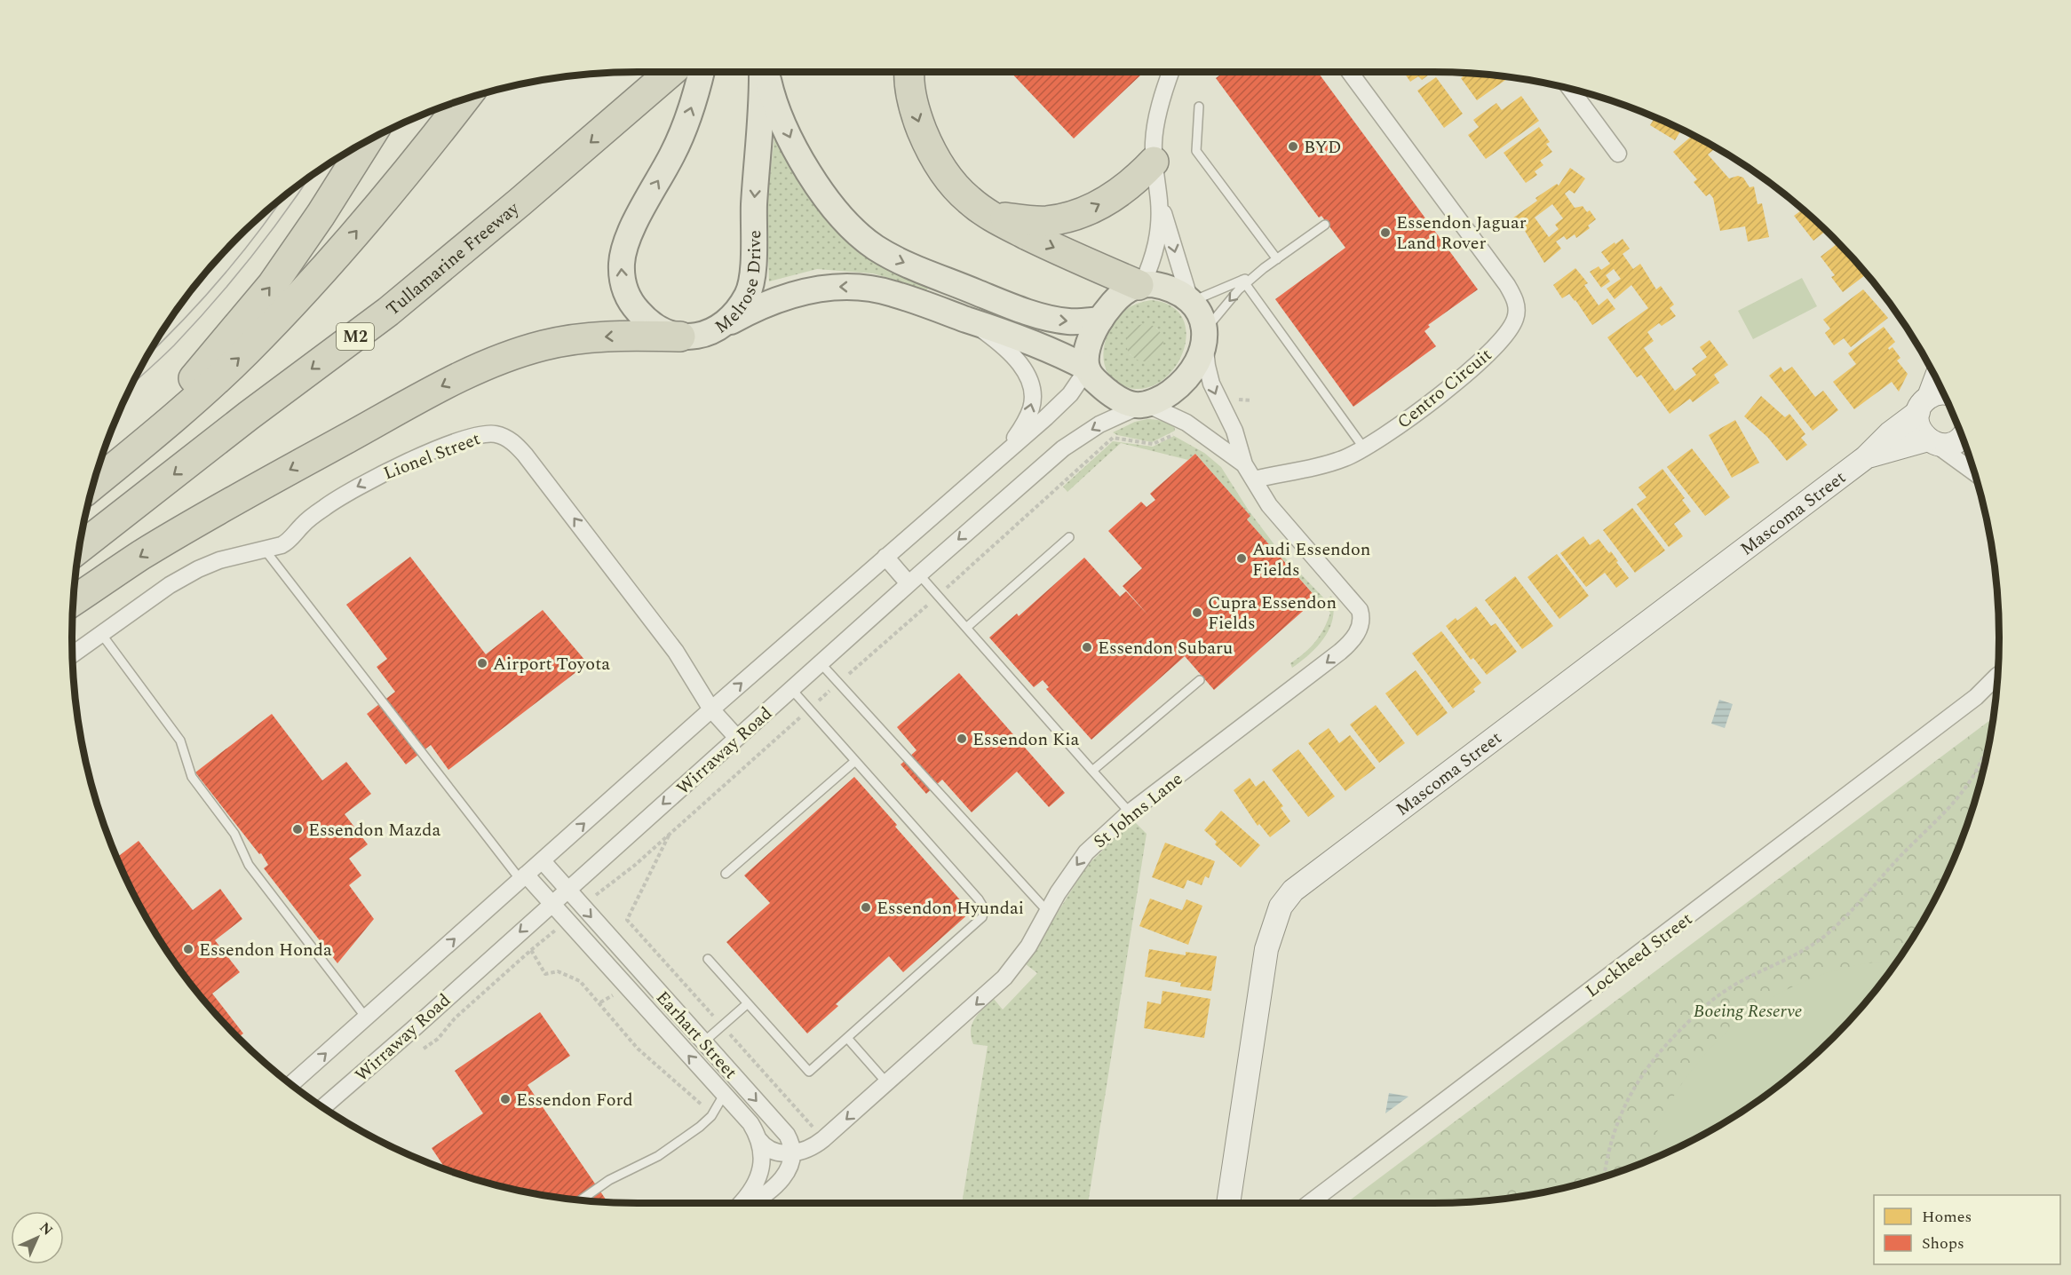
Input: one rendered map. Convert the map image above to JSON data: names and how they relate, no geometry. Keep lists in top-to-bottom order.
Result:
{
  "streets": {
    "highway": ["Tullamarine Freeway", "M2"],
    "main road": ["Melrose Drive", "Mascoma Street"],
    "street": [
      "Centro Circuit",
      "Lionel Street",
      "Wirraway Road",
      "St Johns Lane",
      "Lockheed Street",
      "Earhart Street"
    ]
  },
  "crossings": [
    ["Centro Circuit", "St Johns Lane"],
    ["Lionel Street", "Wirraway Road"],
    ["Wirraway Road", "St Johns Lane"],
    ["Wirraway Road", "Earhart Street"],
    ["St Johns Lane", "Earhart Street"]
  ],
  "one_way": ["St Johns Lane"],
  "parks": ["Boeing Reserve"],
  "places": [
    "BYD",
    "Essendon Jaguar Land Rover",
    "Audi Essendon Fields",
    "Cupra Essendon Fields",
    "Essendon Subaru",
    "Airport Toyota",
    "Essendon Kia",
    "Essendon Mazda",
    "Essendon Hyundai",
    "Essendon Honda",
    "Essendon Ford"
  ],
  "legend": ["Homes", "Shops"],
  "north": "top right"
}
